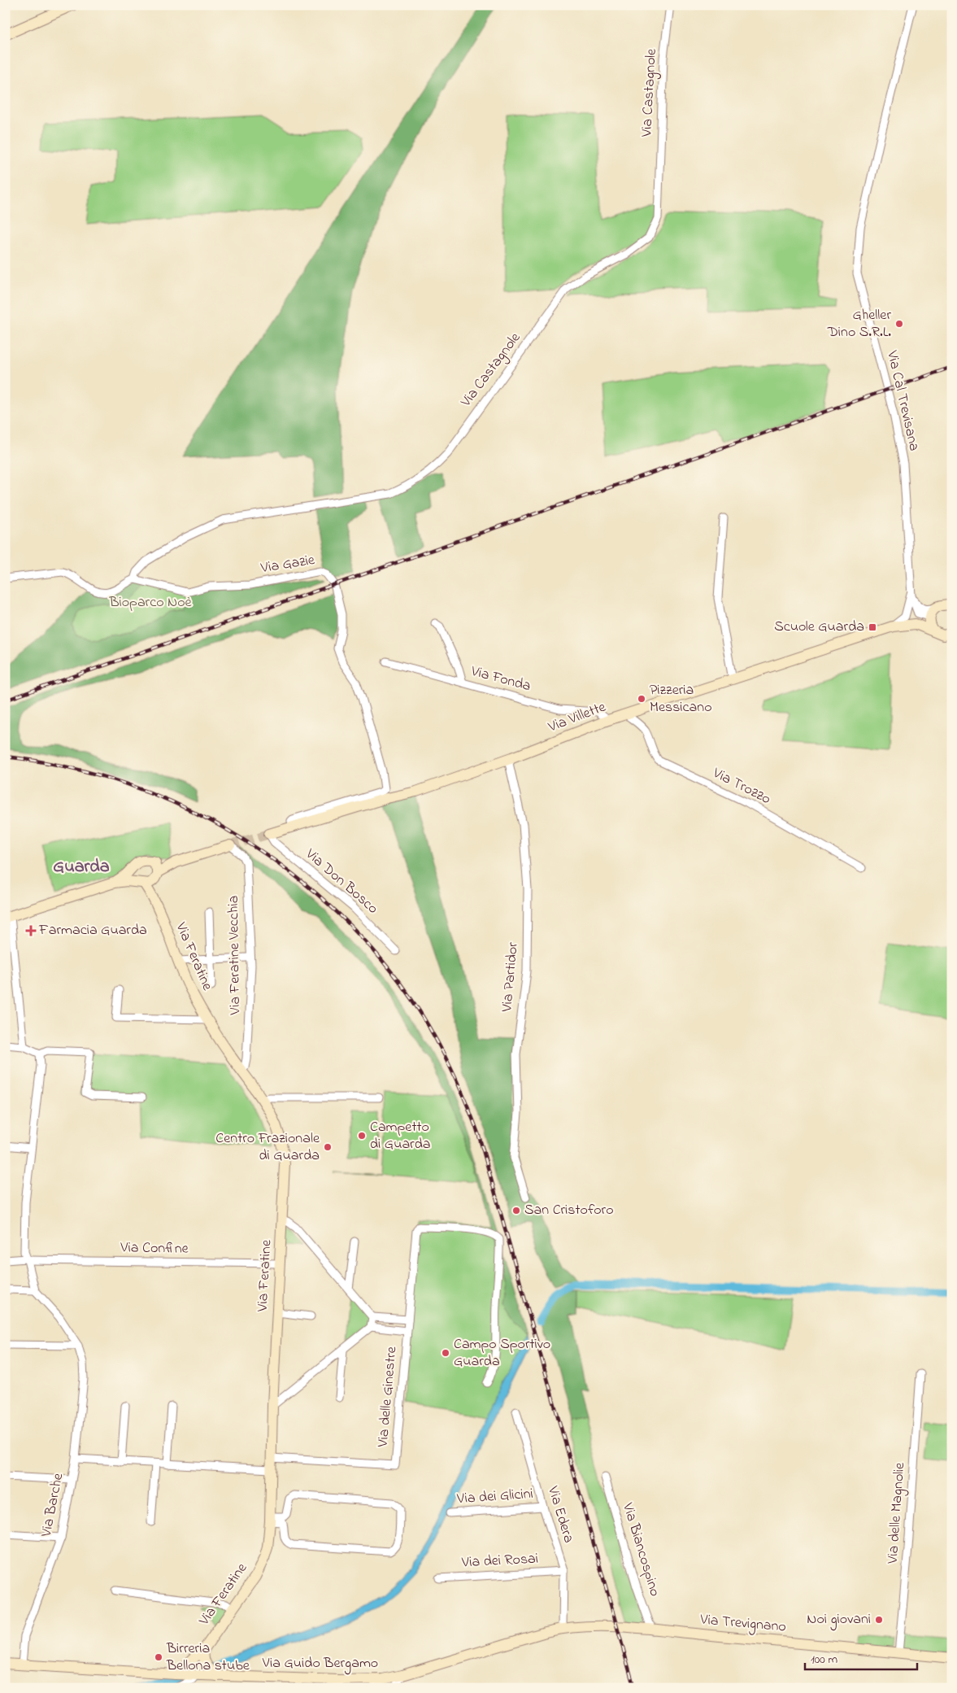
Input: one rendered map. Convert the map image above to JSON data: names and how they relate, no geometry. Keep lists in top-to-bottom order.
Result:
{
  "streets": {
    "street": [
      "Via Castagnole",
      "Via Cal Trevisana",
      "Via Gazie",
      "Via Fonda",
      "Via Villette",
      "Via Trozzo",
      "Via Don Bosco",
      "Via Feratine Vecchia",
      "Via Feratine",
      "Via Partidor",
      "Via Confine",
      "Via delle Ginestre",
      "Via dei Glicini",
      "Via Barche",
      "Via delle Magnolie",
      "Via Edera",
      "Via Biancospino",
      "Via dei Rosai",
      "Via Trevignano",
      "Via Guido Bergamo"
    ]
  },
  "crossings": [
    ["Via Castagnole", "Via Gazie"],
    ["Via Cal Trevisana", "Via Villette"],
    ["Via Gazie", "Via Villette"],
    ["Via Fonda", "Via Villette"],
    ["Via Villette", "Via Trozzo"],
    ["Via Villette", "Via Don Bosco"],
    ["Via Villette", "Via Partidor"],
    ["Via Feratine Vecchia", "Via Feratine"],
    ["Via Feratine", "Via Confine"],
    ["Via Feratine", "Via delle Ginestre"],
    ["Via Feratine", "Via Guido Bergamo"],
    ["Via Confine", "Via Barche"],
    ["Via dei Glicini", "Via Edera"],
    ["Via Barche", "Via Guido Bergamo"],
    ["Via delle Magnolie", "Via Trevignano"],
    ["Via Edera", "Via dei Rosai"],
    ["Via Edera", "Via Guido Bergamo"],
    ["Via Biancospino", "Via Trevignano"],
    ["Via Biancospino", "Via Guido Bergamo"],
    ["Via Trevignano", "Via Guido Bergamo"]
  ],
  "districts": ["Guarda"],
  "parks": ["Bioparco Noè"],
  "places": {
    "other": [
      "Gheller Dino S.R.L.",
      "Pizzeria Messicano",
      "Campetto di Guarda",
      "Centro Frazionale di Guarda",
      "San Cristoforo",
      "Campo Sportivo Guarda",
      "Noi giovani",
      "Birreria Bellona stube"
    ],
    "transit": ["Scuole Guarda"],
    "health": ["Farmacia Guarda"]
  },
  "scale_bar": "100 m"
}
